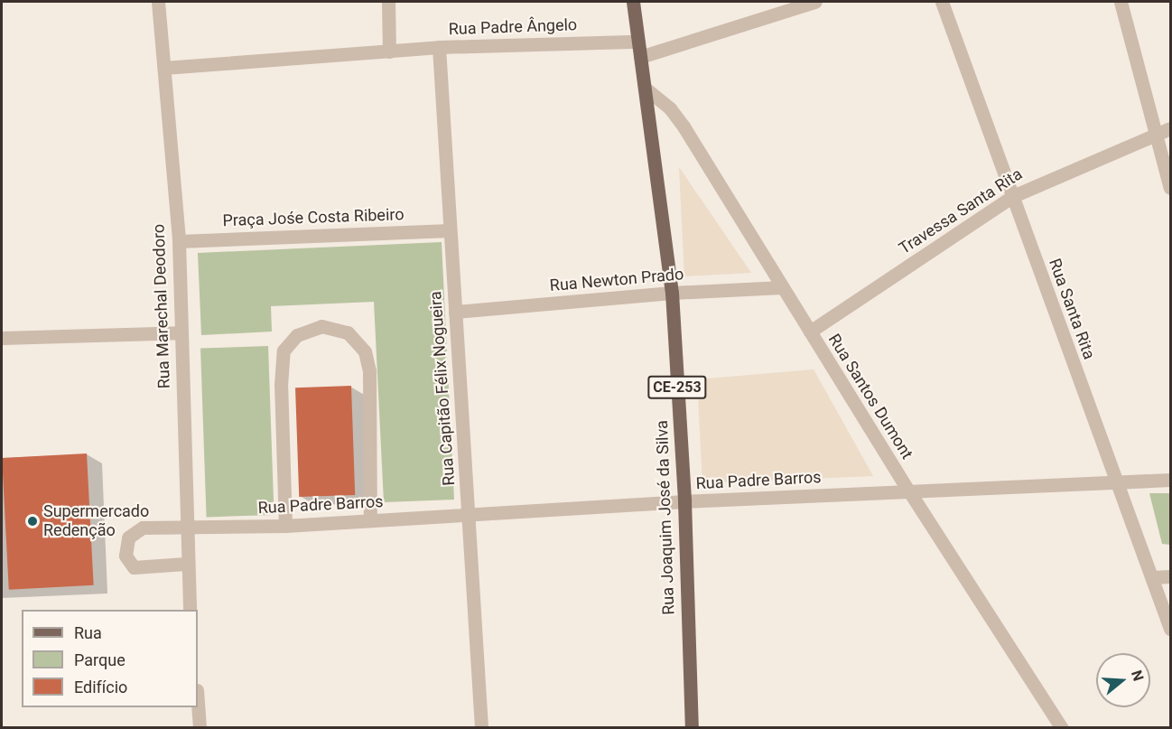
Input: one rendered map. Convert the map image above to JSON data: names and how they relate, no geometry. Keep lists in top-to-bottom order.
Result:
{
  "streets": {
    "main road": ["CE-253", "Rua Joaquim José da Silva"],
    "street": [
      "Rua Padre Ângelo",
      "Travessa Santa Rita",
      "Praça Jośe Costa Ribeiro",
      "Rua Newton Prado",
      "Rua Marechal Deodoro",
      "Rua Santa Rita",
      "Rua Capitão Félix Nogueira",
      "Rua Santos Dumont",
      "Rua Padre Barros"
    ]
  },
  "crossings": [
    ["Rua Padre Ângelo", "Rua Marechal Deodoro"],
    ["Rua Padre Ângelo", "CE-253"],
    ["Rua Padre Ângelo", "Rua Capitão Félix Nogueira"],
    ["Travessa Santa Rita", "Rua Santa Rita"],
    ["Travessa Santa Rita", "Rua Santos Dumont"],
    ["Praça Jośe Costa Ribeiro", "Rua Marechal Deodoro"],
    ["Praça Jośe Costa Ribeiro", "Rua Capitão Félix Nogueira"],
    ["Rua Newton Prado", "Rua Capitão Félix Nogueira"],
    ["Rua Newton Prado", "Rua Santos Dumont"],
    ["Rua Newton Prado", "Rua Joaquim José da Silva"],
    ["Rua Marechal Deodoro", "Rua Padre Barros"],
    ["Rua Santa Rita", "Rua Padre Barros"],
    ["CE-253", "Rua Joaquim José da Silva"],
    ["Rua Capitão Félix Nogueira", "Rua Padre Barros"],
    ["Rua Santos Dumont", "Rua Padre Barros"],
    ["Rua Santos Dumont", "Rua Joaquim José da Silva"],
    ["Rua Padre Barros", "Rua Joaquim José da Silva"]
  ],
  "places": ["Supermercado Redenção"],
  "legend": ["Rua", "Parque", "Edifício"],
  "north": "right"
}
